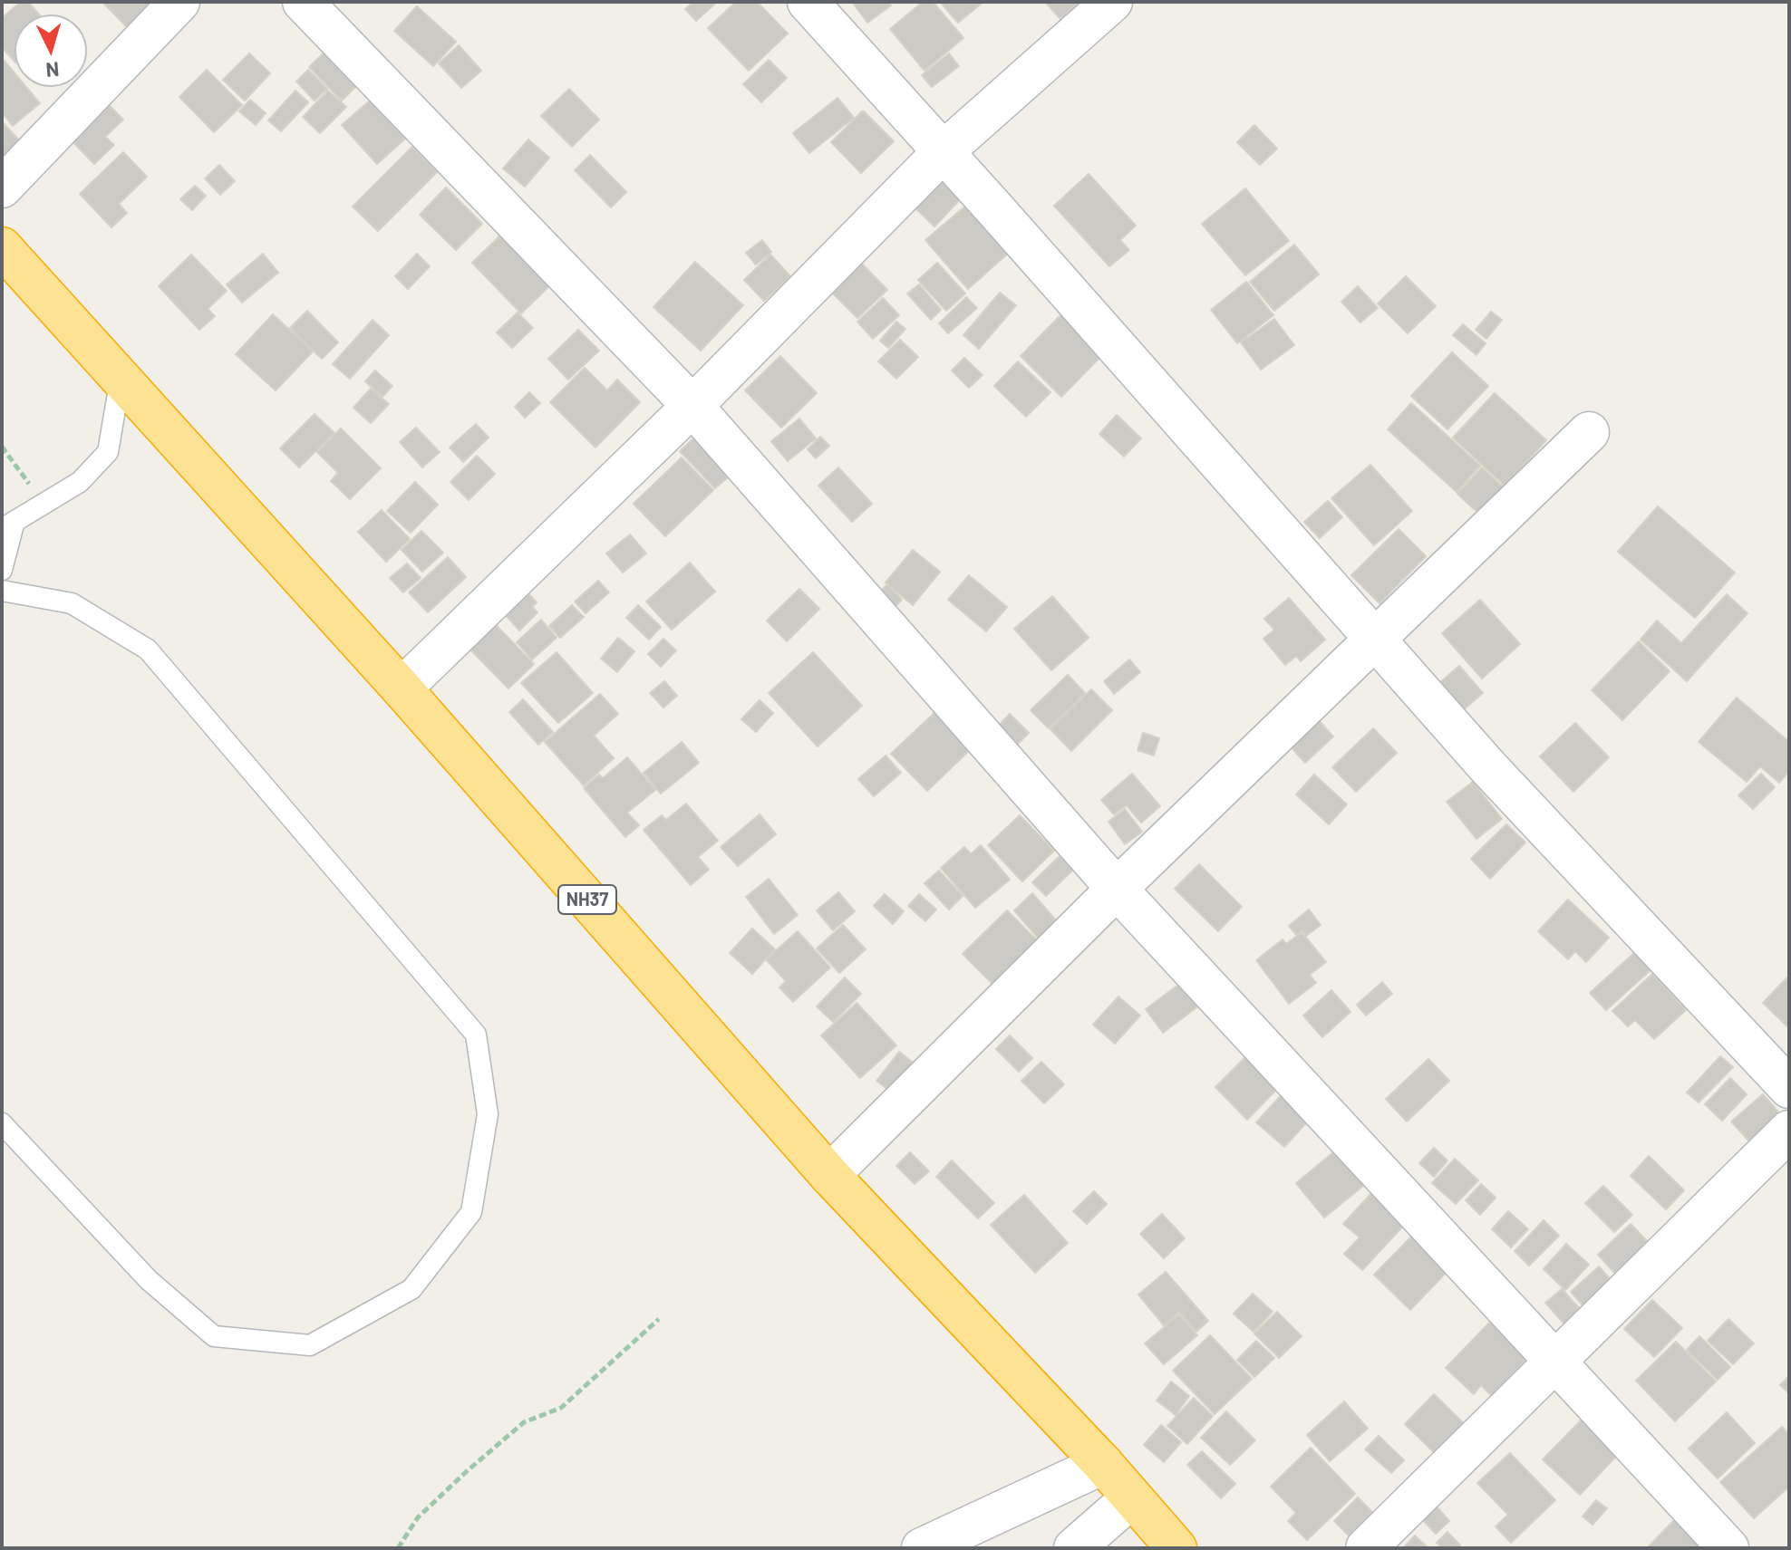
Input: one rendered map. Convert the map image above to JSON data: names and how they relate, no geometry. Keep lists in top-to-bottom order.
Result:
{
  "streets": {
    "highway": ["NH37"]
  },
  "north": "bottom"
}
